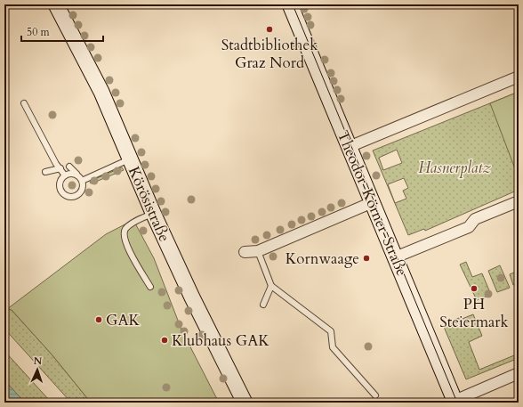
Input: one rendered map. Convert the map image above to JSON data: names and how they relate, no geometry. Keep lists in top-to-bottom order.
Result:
{
  "streets": {
    "street": ["Theodor-Körner-Straße", "Körösistraße"]
  },
  "parks": ["Hasnerplatz"],
  "places": [
    "Stadtbibliothek Graz Nord",
    "Kornwaage",
    "PH Steiermark",
    "GAK",
    "Klubhaus GAK"
  ],
  "scale_bar": "50 m",
  "north": "top"
}
